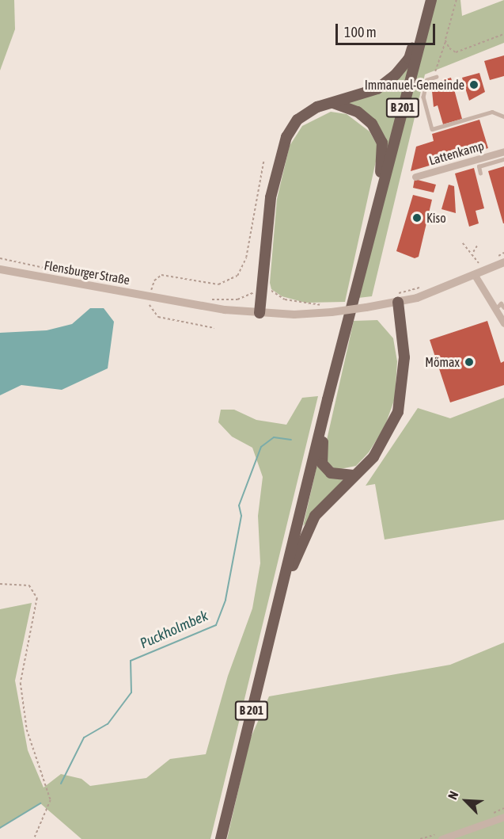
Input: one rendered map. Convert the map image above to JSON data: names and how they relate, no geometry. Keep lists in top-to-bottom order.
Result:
{
  "streets": {
    "main road": ["B 201"],
    "street": ["Lattenkamp", "Flensburger Straße"]
  },
  "water": ["Puckholmbek"],
  "places": ["Immanuel-Gemeinde", "Kiso", "Mömax"],
  "scale_bar": "100 m",
  "north": "top left"
}
